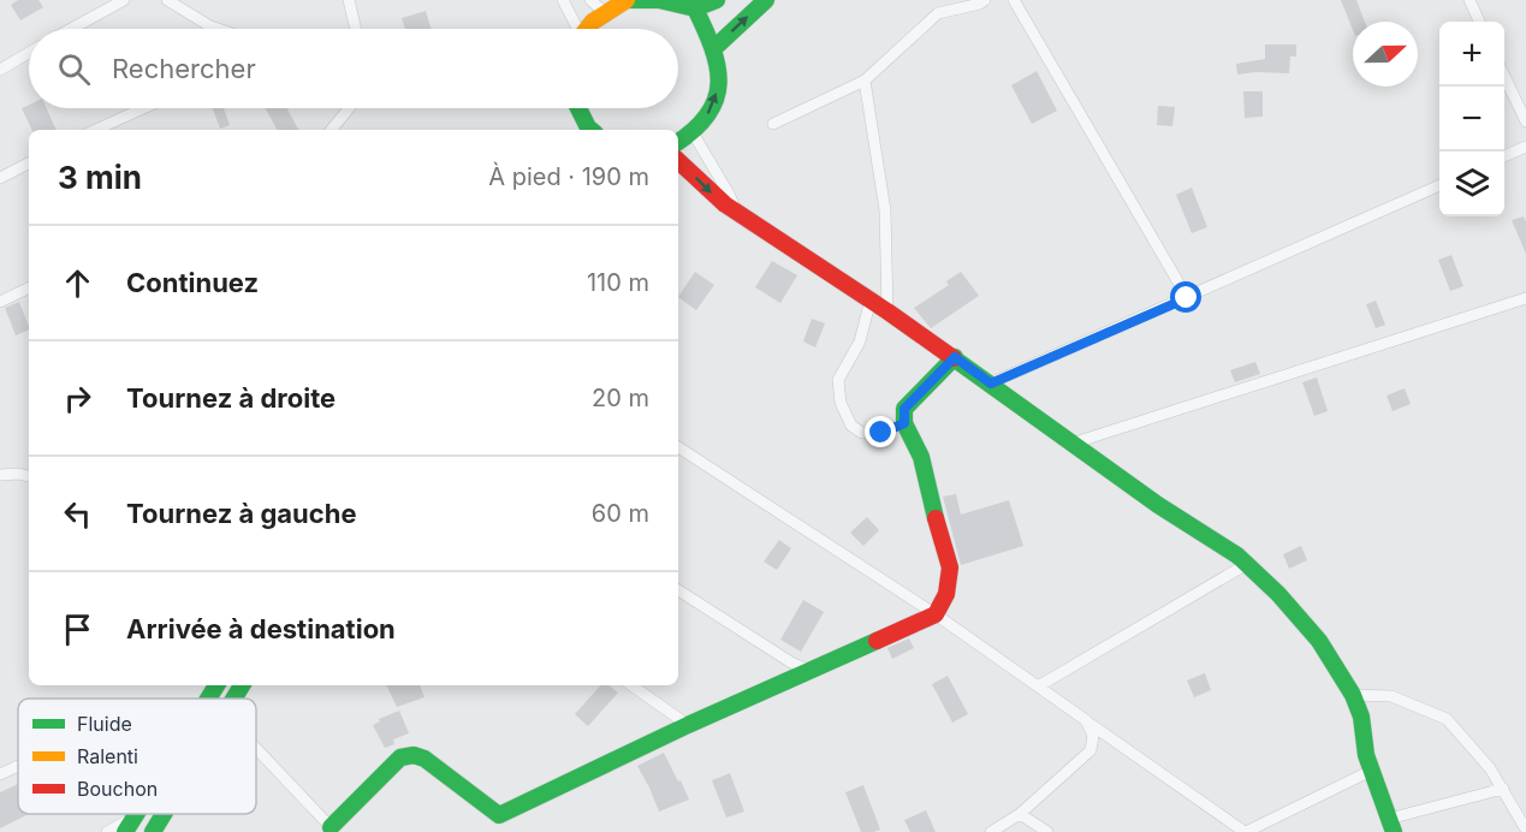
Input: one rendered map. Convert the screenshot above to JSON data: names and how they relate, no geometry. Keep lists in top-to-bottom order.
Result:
{
  "legend": ["Fluide", "Ralenti", "Bouchon"],
  "north": "right",
  "page": {
    "map_buttons": ["+", "−"],
    "search": "Rechercher",
    "heading": ["3 min", "À pied · 190 m"],
    "list": [
      ["Continuez", "110 m"],
      ["Tournez à droite", "20 m"],
      ["Tournez à gauche", "60 m"],
      "Arrivée à destination"
    ]
  }
}
